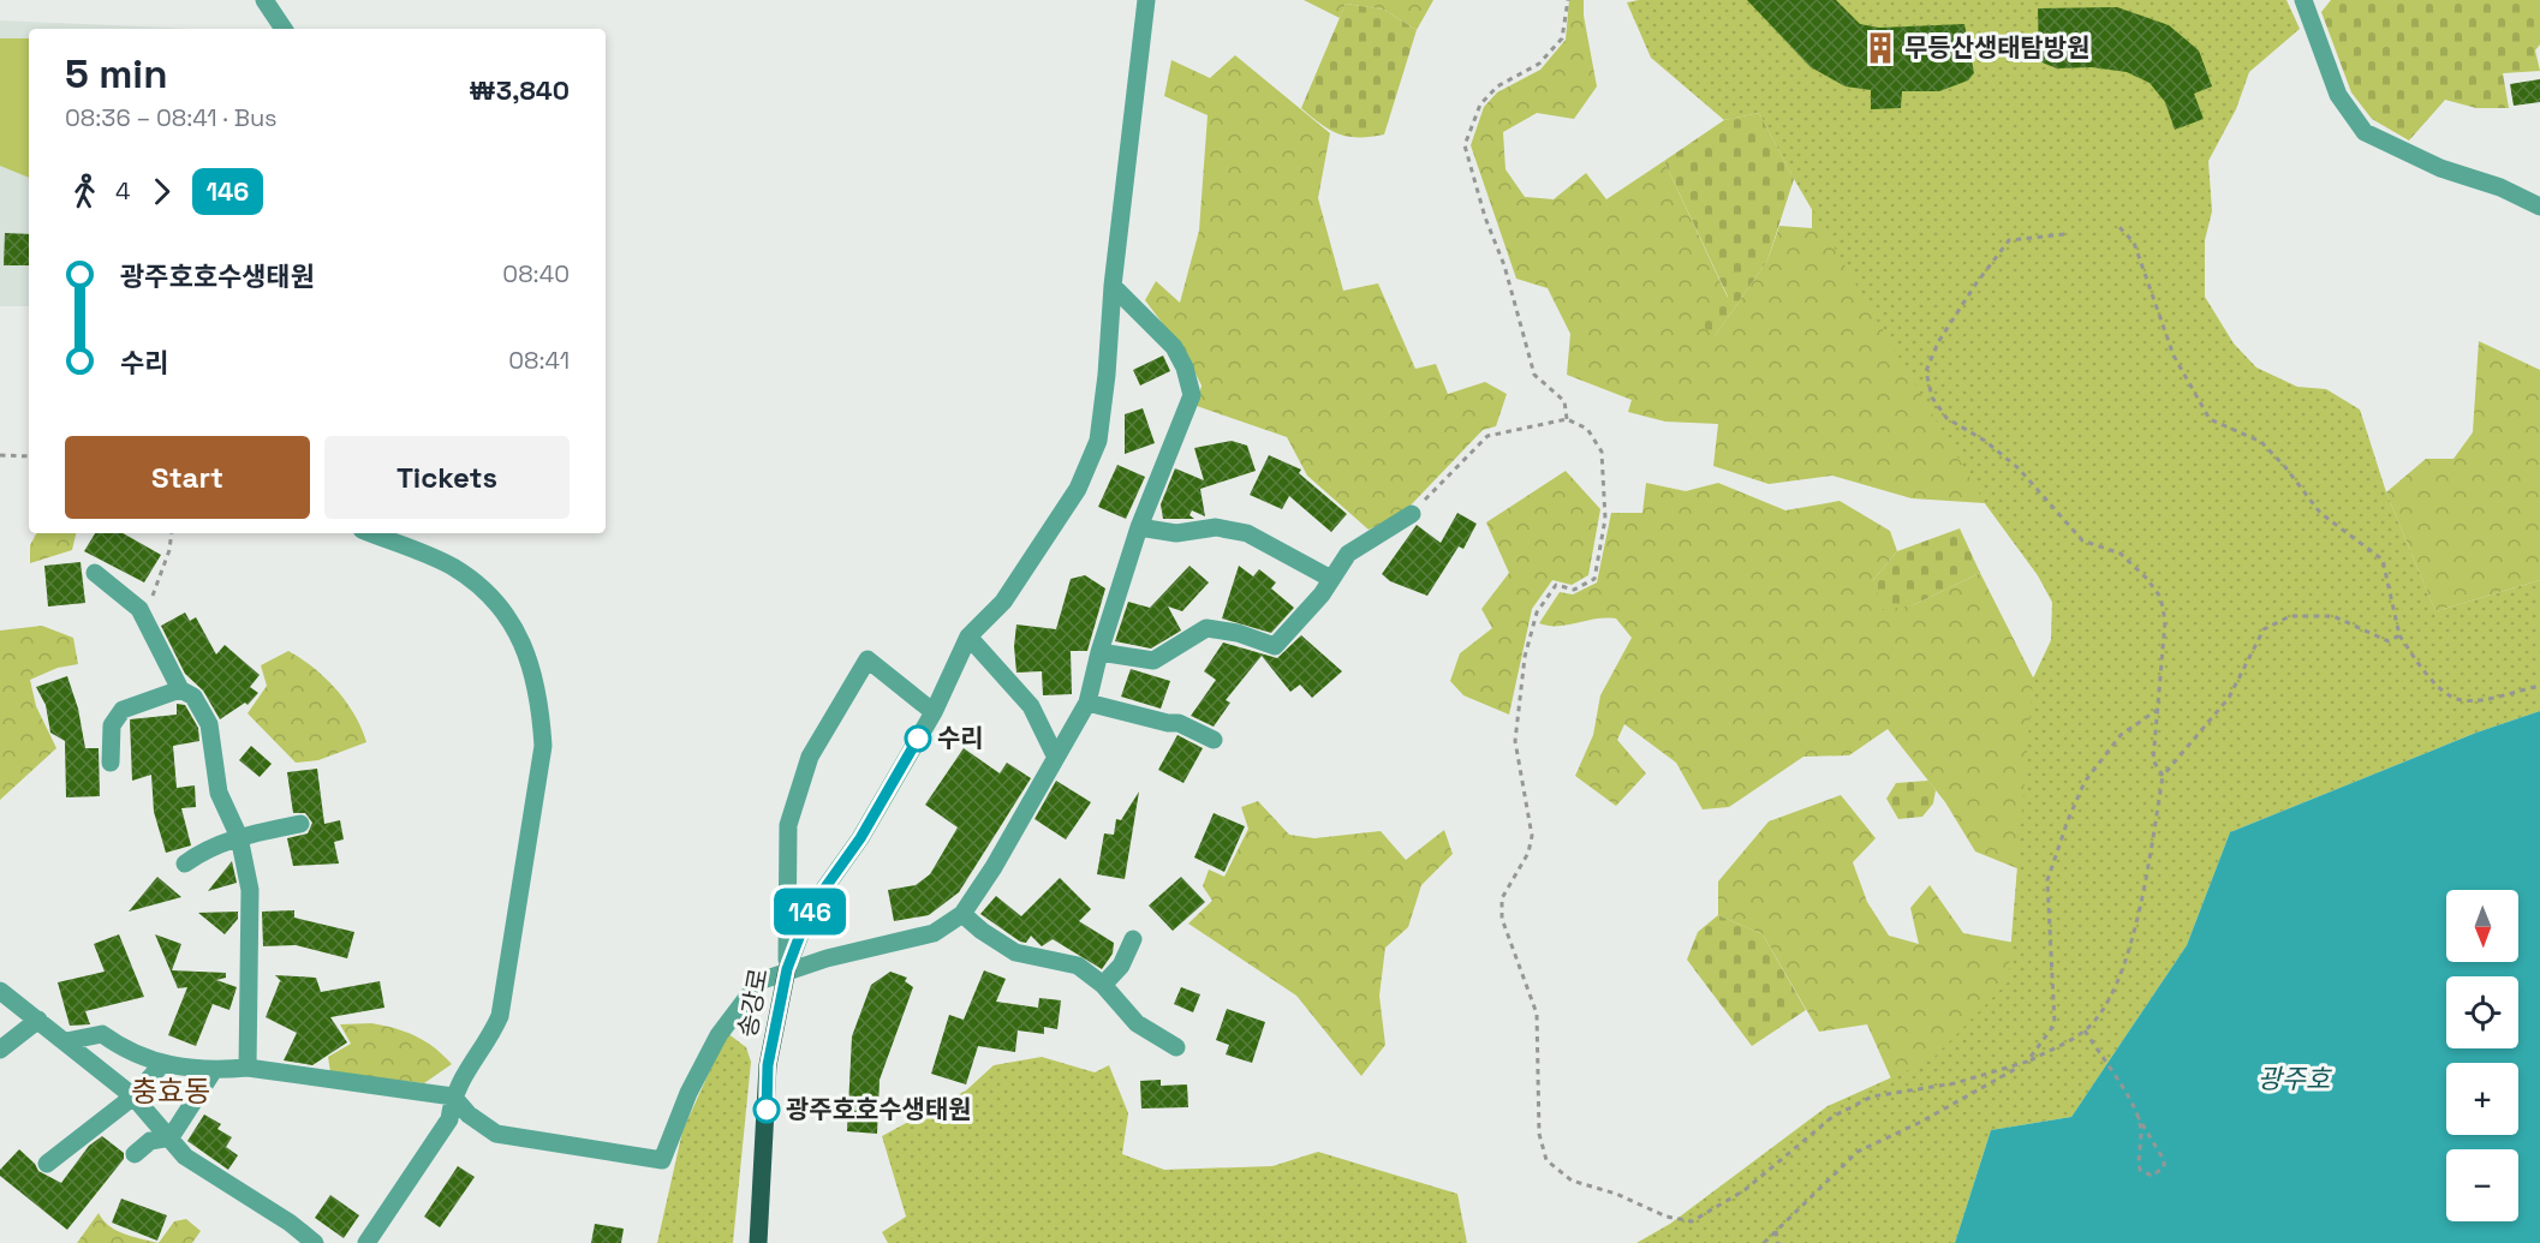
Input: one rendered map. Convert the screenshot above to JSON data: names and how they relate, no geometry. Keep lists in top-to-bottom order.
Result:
{
  "streets": {
    "main road": ["송강로"]
  },
  "districts": ["충효동"],
  "water": ["광주호"],
  "places": {
    "building": ["무등산생태탐방원"],
    "other": ["수리", "광주호호수생태원"]
  },
  "lines": ["bus line 146"],
  "north": "bottom",
  "page": {
    "on_map": "146",
    "heading": ["5 min", "08:36 – 08:41 · Bus", "₩3,840"],
    "legs": ["4", "146"],
    "list": [
      {
        "name": "광주호호수생태원",
        "value": "08:40"
      },
      {
        "name": "수리",
        "value": "08:41"
      }
    ],
    "buttons": ["Start", "Tickets"],
    "map_buttons": ["+", "−"]
  }
}
